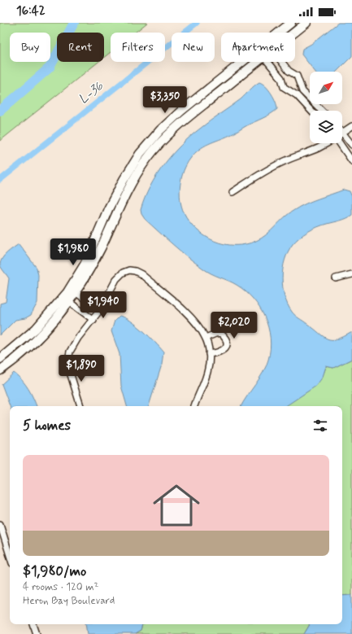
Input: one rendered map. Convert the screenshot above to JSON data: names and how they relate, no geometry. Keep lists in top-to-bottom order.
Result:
{
  "water": ["L-36"],
  "north": "top right",
  "page": {
    "status": "16:42",
    "chip": [
      "Buy",
      "Rent",
      "Filters",
      "New",
      "Apartment"
    ],
    "price": [
      "$3,350",
      "$1,980",
      "$1,940",
      "$2,020",
      "$1,890"
    ],
    "heading": "5 homes",
    "list": [
      {
        "name": "$1,980/mo",
        "note": "4 rooms · 120 m² · Heron Bay Boulevard"
      }
    ]
  }
}
